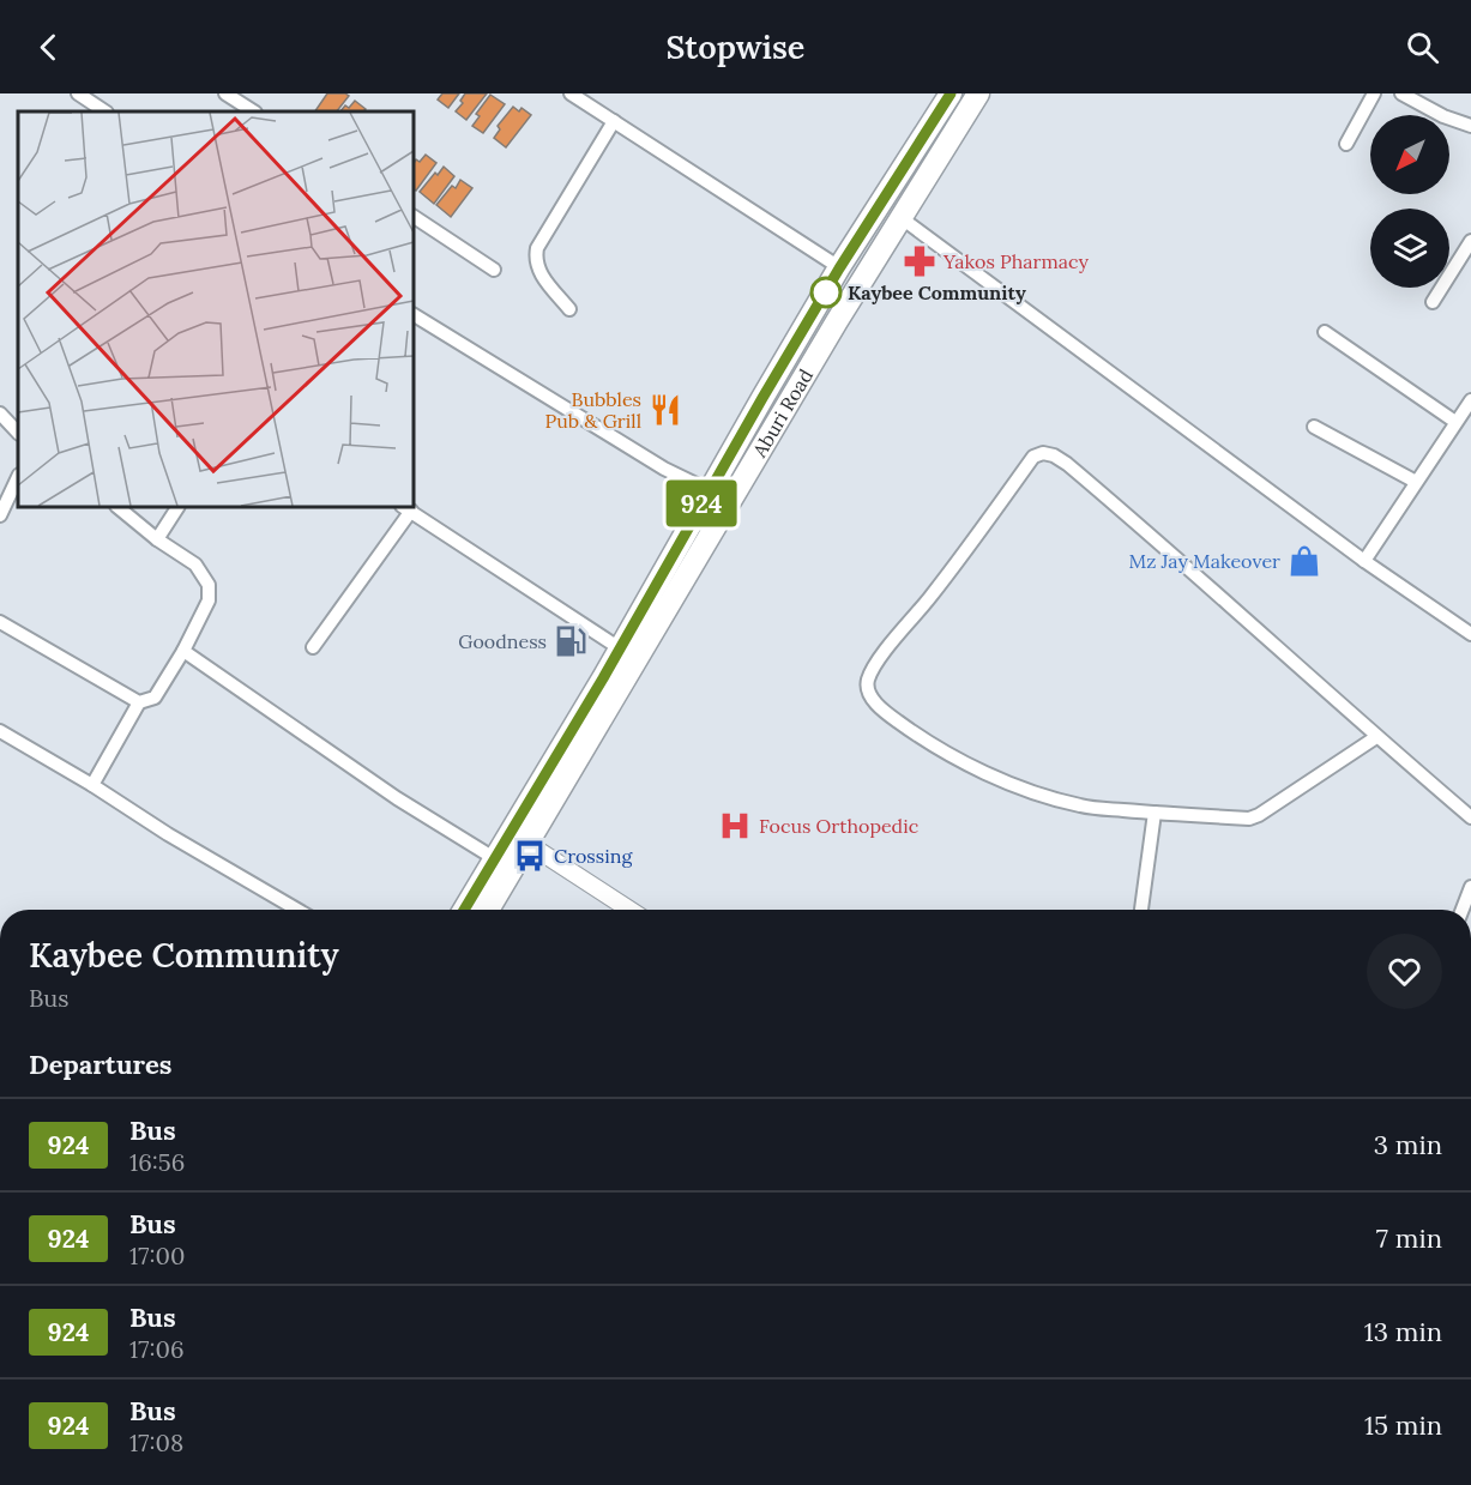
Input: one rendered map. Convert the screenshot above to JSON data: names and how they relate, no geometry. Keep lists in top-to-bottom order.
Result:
{
  "streets": {
    "highway": ["Aburi Road"]
  },
  "places": {
    "pharmacy": ["Yakos Pharmacy"],
    "other": ["Kaybee Community"],
    "restaurant": ["Bubbles Pub & Grill"],
    "shop": ["Mz Jay Makeover"],
    "fuel station": ["Goodness"],
    "hospital": ["Focus Orthopedic"],
    "bus stop": ["Crossing"]
  },
  "lines": ["bus line 924"],
  "north": "bottom left",
  "page": {
    "header": "Stopwise",
    "on_map": "924",
    "heading": [
      ["Kaybee Community", "Bus"],
      "Departures"
    ],
    "list": [
      {
        "mark": "924",
        "name": "Bus",
        "note": "16:56",
        "value": "3 min"
      },
      {
        "mark": "924",
        "name": "Bus",
        "note": "17:00",
        "value": "7 min"
      },
      {
        "mark": "924",
        "name": "Bus",
        "note": "17:06",
        "value": "13 min"
      },
      {
        "mark": "924",
        "name": "Bus",
        "note": "17:08",
        "value": "15 min"
      }
    ]
  }
}
